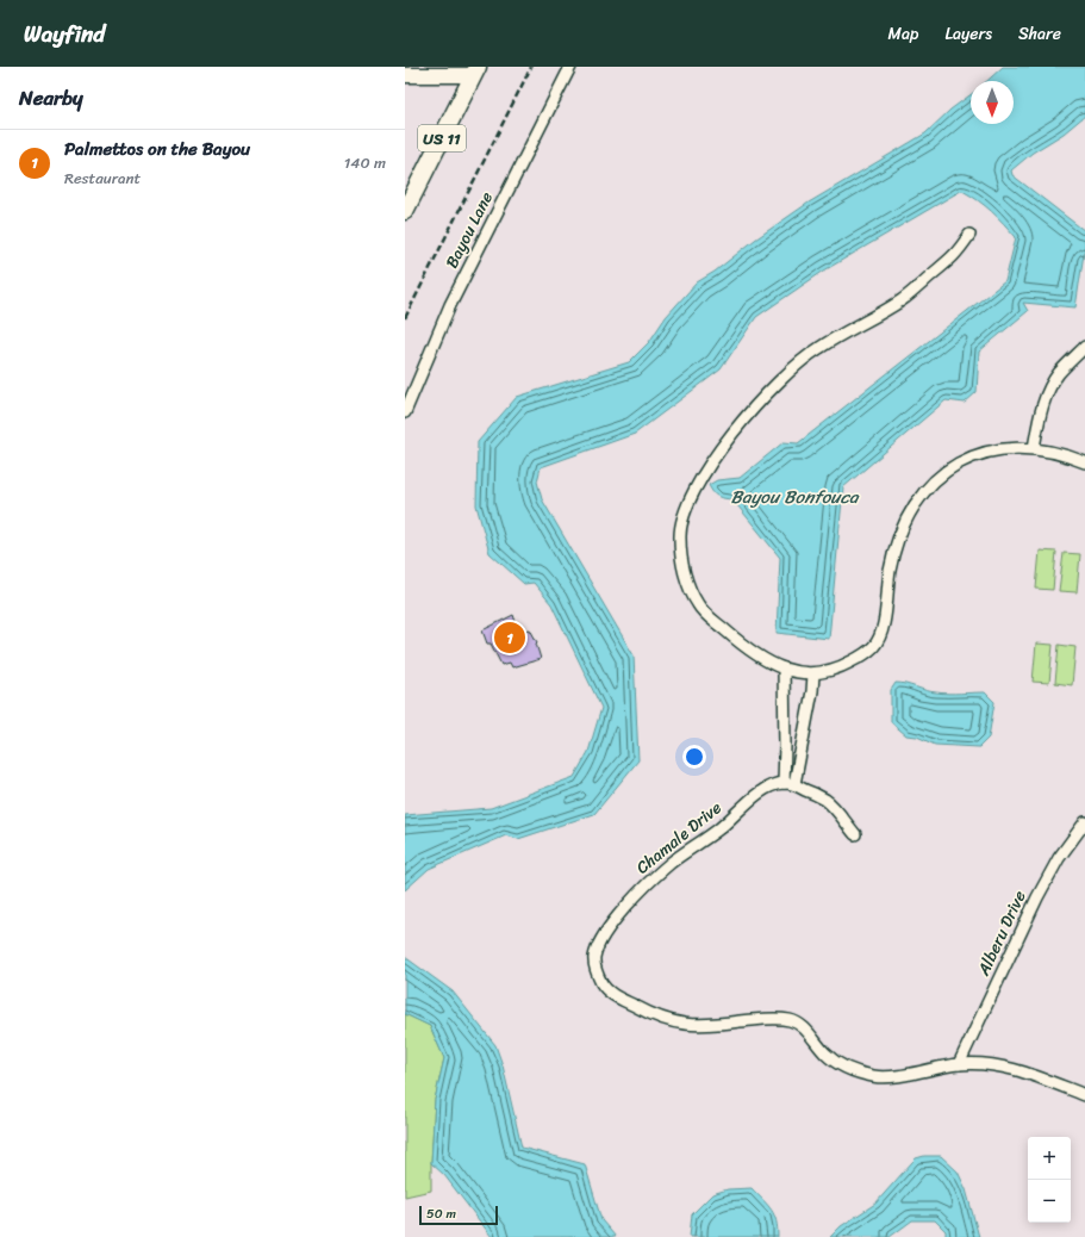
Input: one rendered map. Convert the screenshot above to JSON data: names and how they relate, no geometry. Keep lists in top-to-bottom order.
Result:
{
  "streets": {
    "main road": ["US 11"],
    "street": ["Bayou Lane", "Chamale Drive", "Alberu Drive"]
  },
  "crossings": [
    ["Chamale Drive", "Alberu Drive"]
  ],
  "water": ["Bayou Bonfouca"],
  "scale_bar": "50 m",
  "north": "bottom",
  "page": {
    "header": "Wayfind",
    "nav": ["Map", "Layers", "Share"],
    "heading": "Nearby",
    "list": [
      {
        "mark": "1",
        "name": "Palmettos on the Bayou",
        "note": "Restaurant",
        "value": "140 m"
      }
    ],
    "pins": "1",
    "map_buttons": ["+", "−"],
    "scale": "50 m"
  }
}
